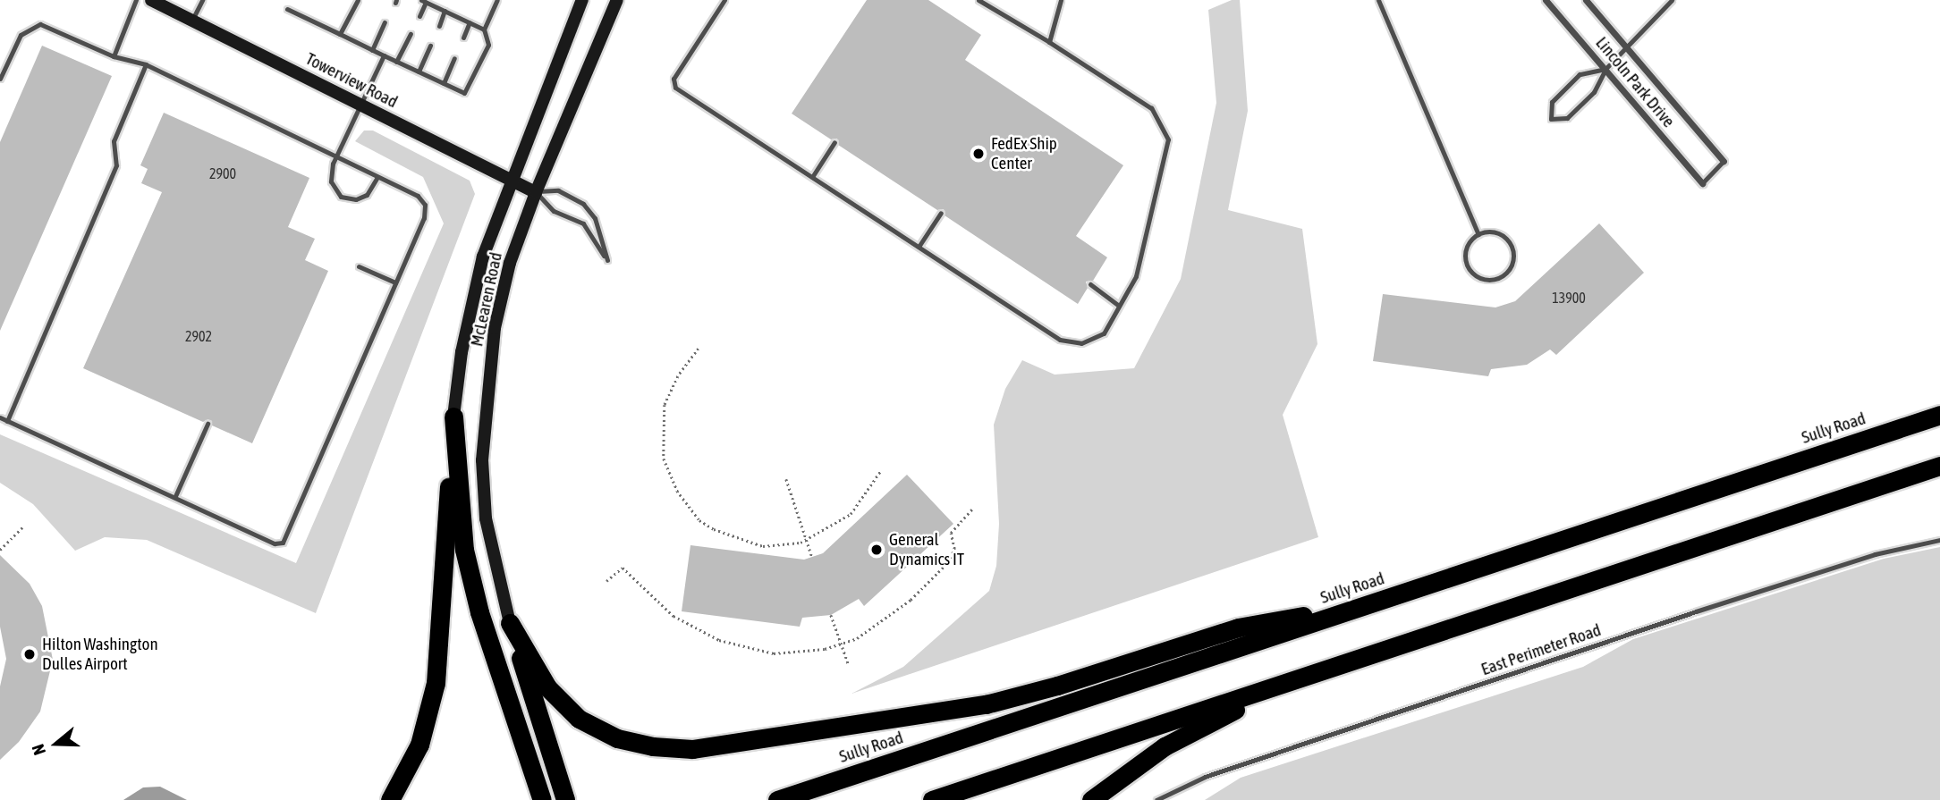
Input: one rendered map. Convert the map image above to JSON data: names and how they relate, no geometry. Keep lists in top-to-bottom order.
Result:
{
  "streets": {
    "highway": ["Sully Road"],
    "main road": ["Towerview Road", "McLearen Road"],
    "street": ["Lincoln Park Drive"],
    "lane": ["East Perimeter Road"]
  },
  "crossings": [
    ["Towerview Road", "McLearen Road"]
  ],
  "places": ["FedEx Ship Center", "General Dynamics IT", "Hilton Washington Dulles Airport"],
  "house_numbers": ["2900", "13900", "2902"],
  "north": "left"
}
